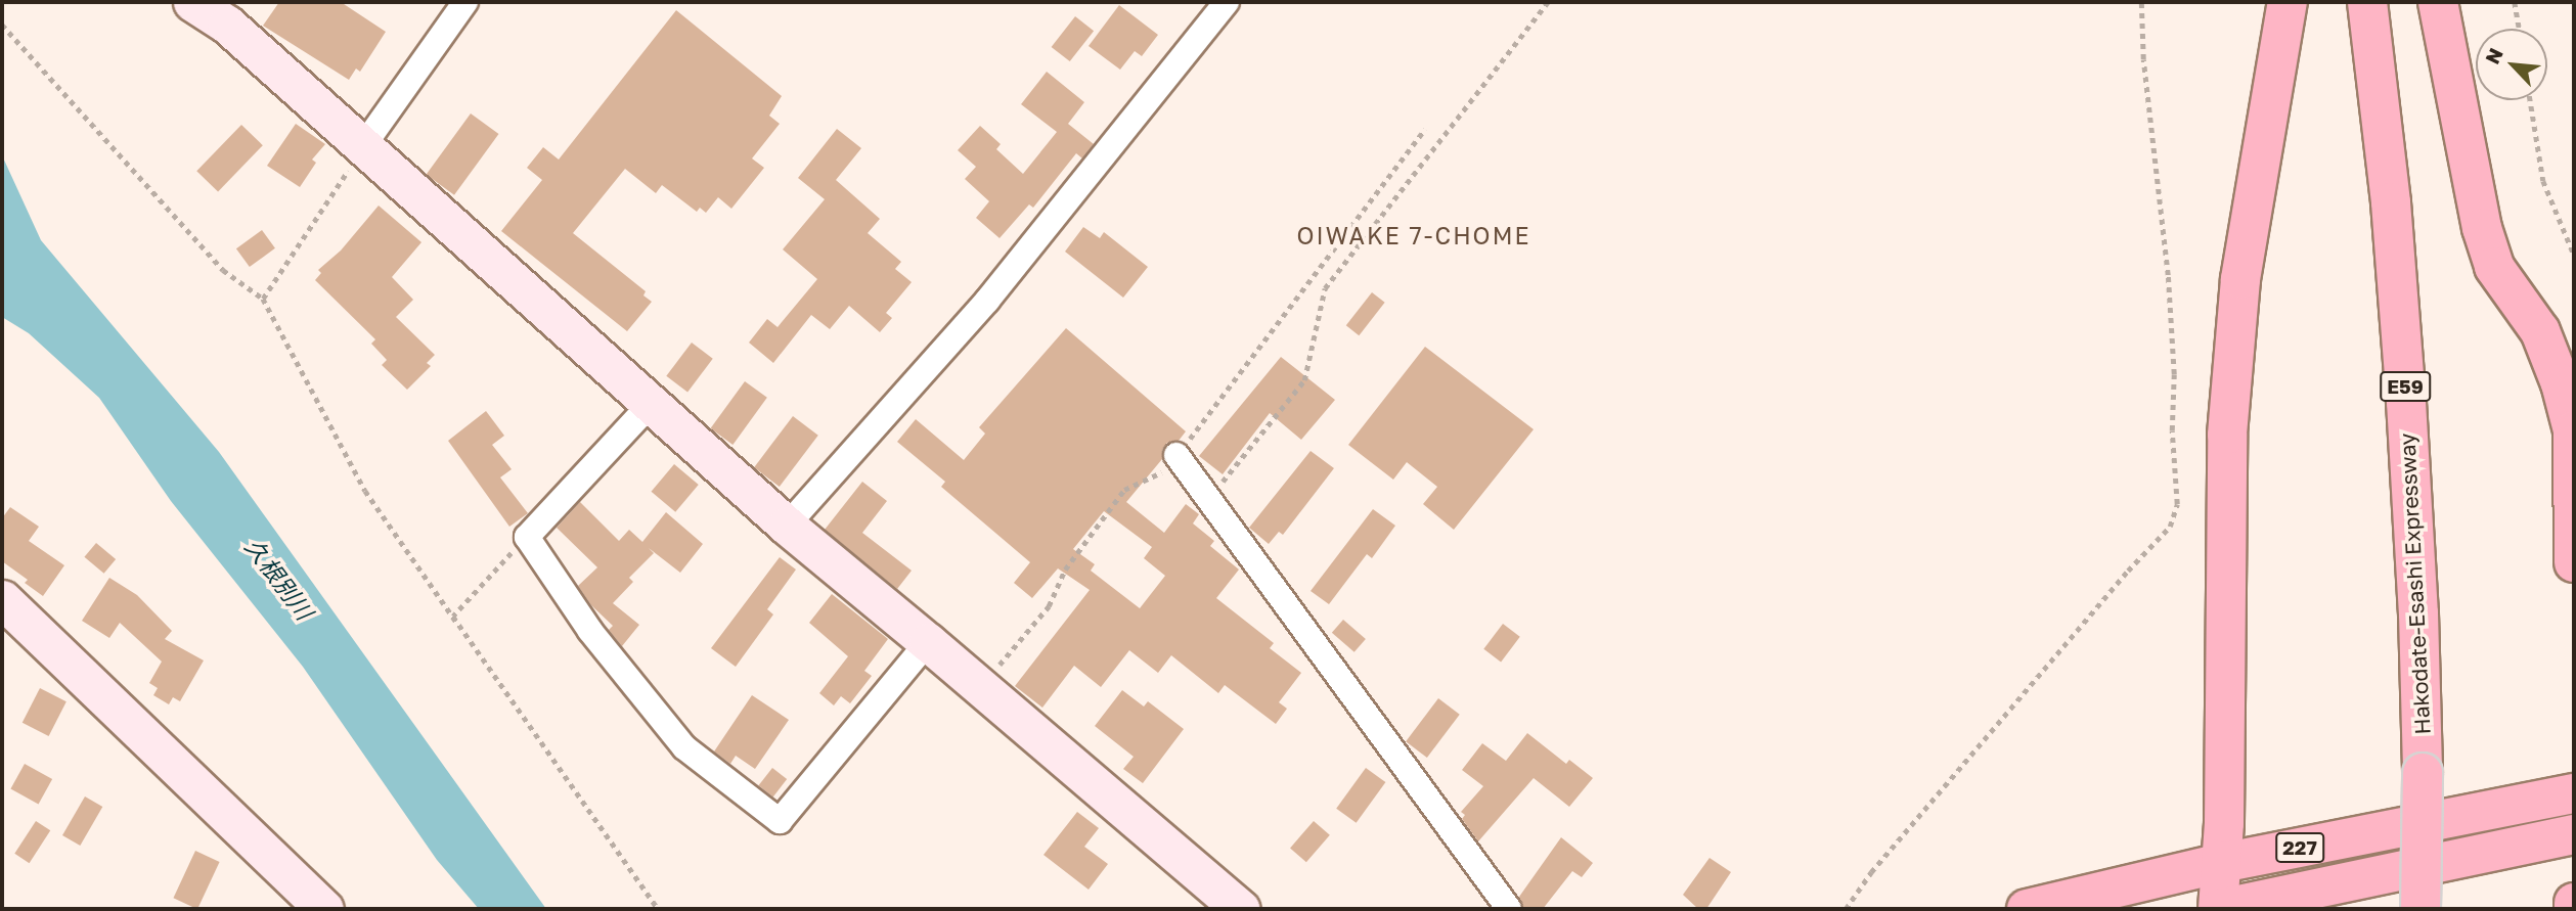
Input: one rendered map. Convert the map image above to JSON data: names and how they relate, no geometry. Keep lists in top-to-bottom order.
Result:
{
  "streets": {
    "highway": ["E59", "Hakodate-Esashi Expressway", "227"]
  },
  "districts": ["OIWAKE 7-CHOME"],
  "water": ["久根別川"],
  "north": "top left"
}
